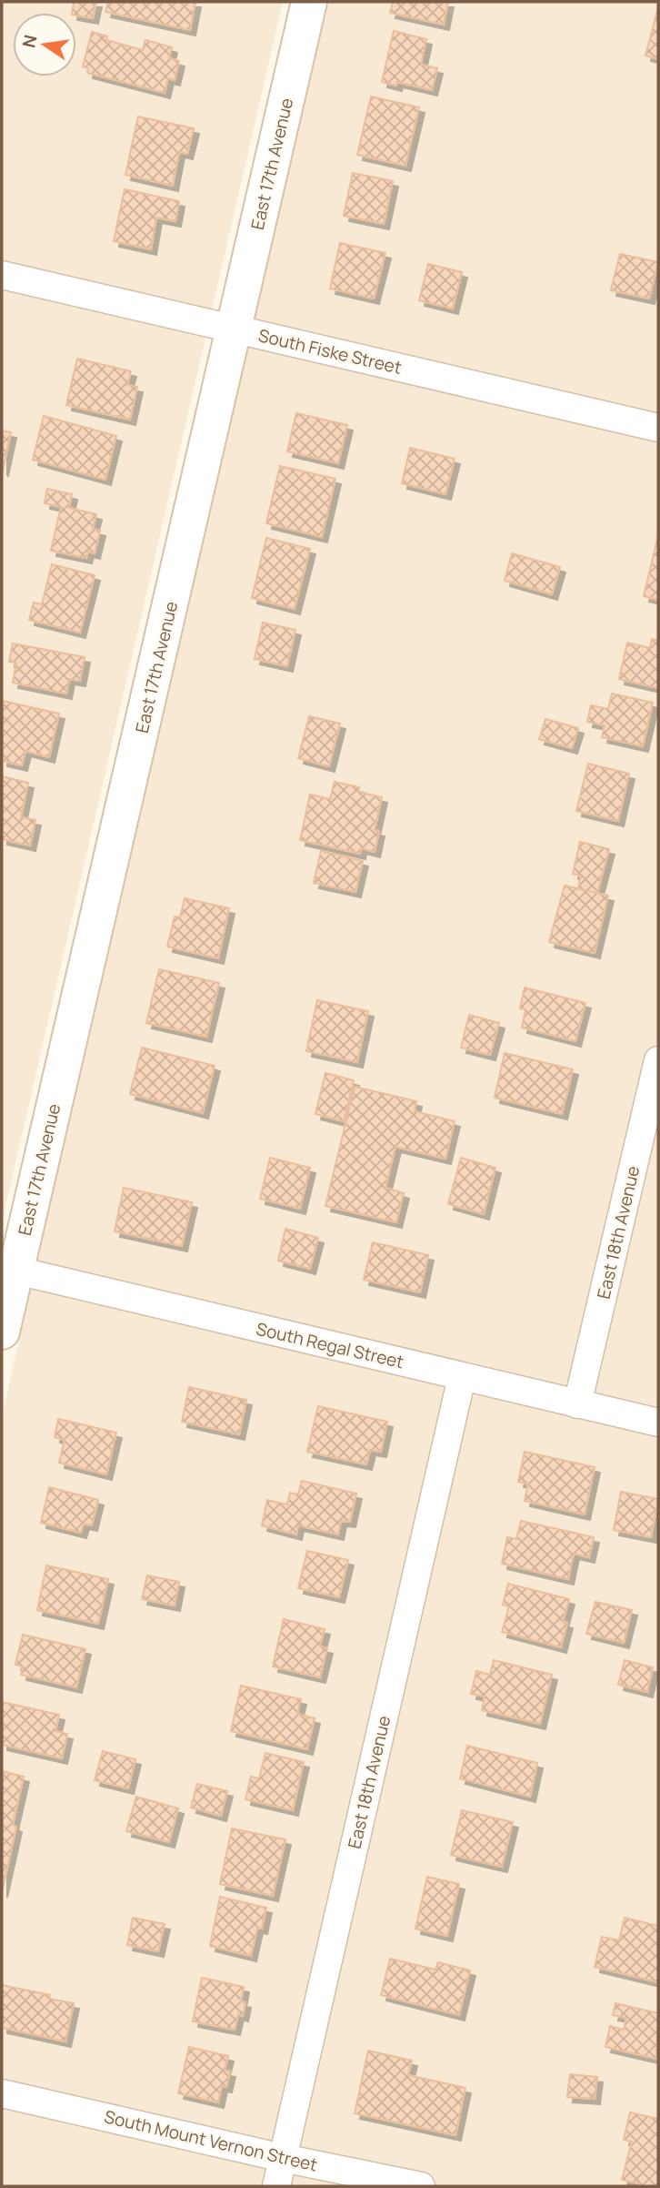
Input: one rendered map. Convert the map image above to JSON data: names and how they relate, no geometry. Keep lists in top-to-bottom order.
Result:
{
  "streets": {
    "street": [
      "East 17th Avenue",
      "South Fiske Street",
      "East 18th Avenue",
      "South Regal Street",
      "South Mount Vernon Street"
    ]
  },
  "crossings": [
    ["East 17th Avenue", "South Fiske Street"],
    ["East 17th Avenue", "South Regal Street"],
    ["East 18th Avenue", "South Regal Street"],
    ["East 18th Avenue", "South Mount Vernon Street"]
  ],
  "north": "left"
}
